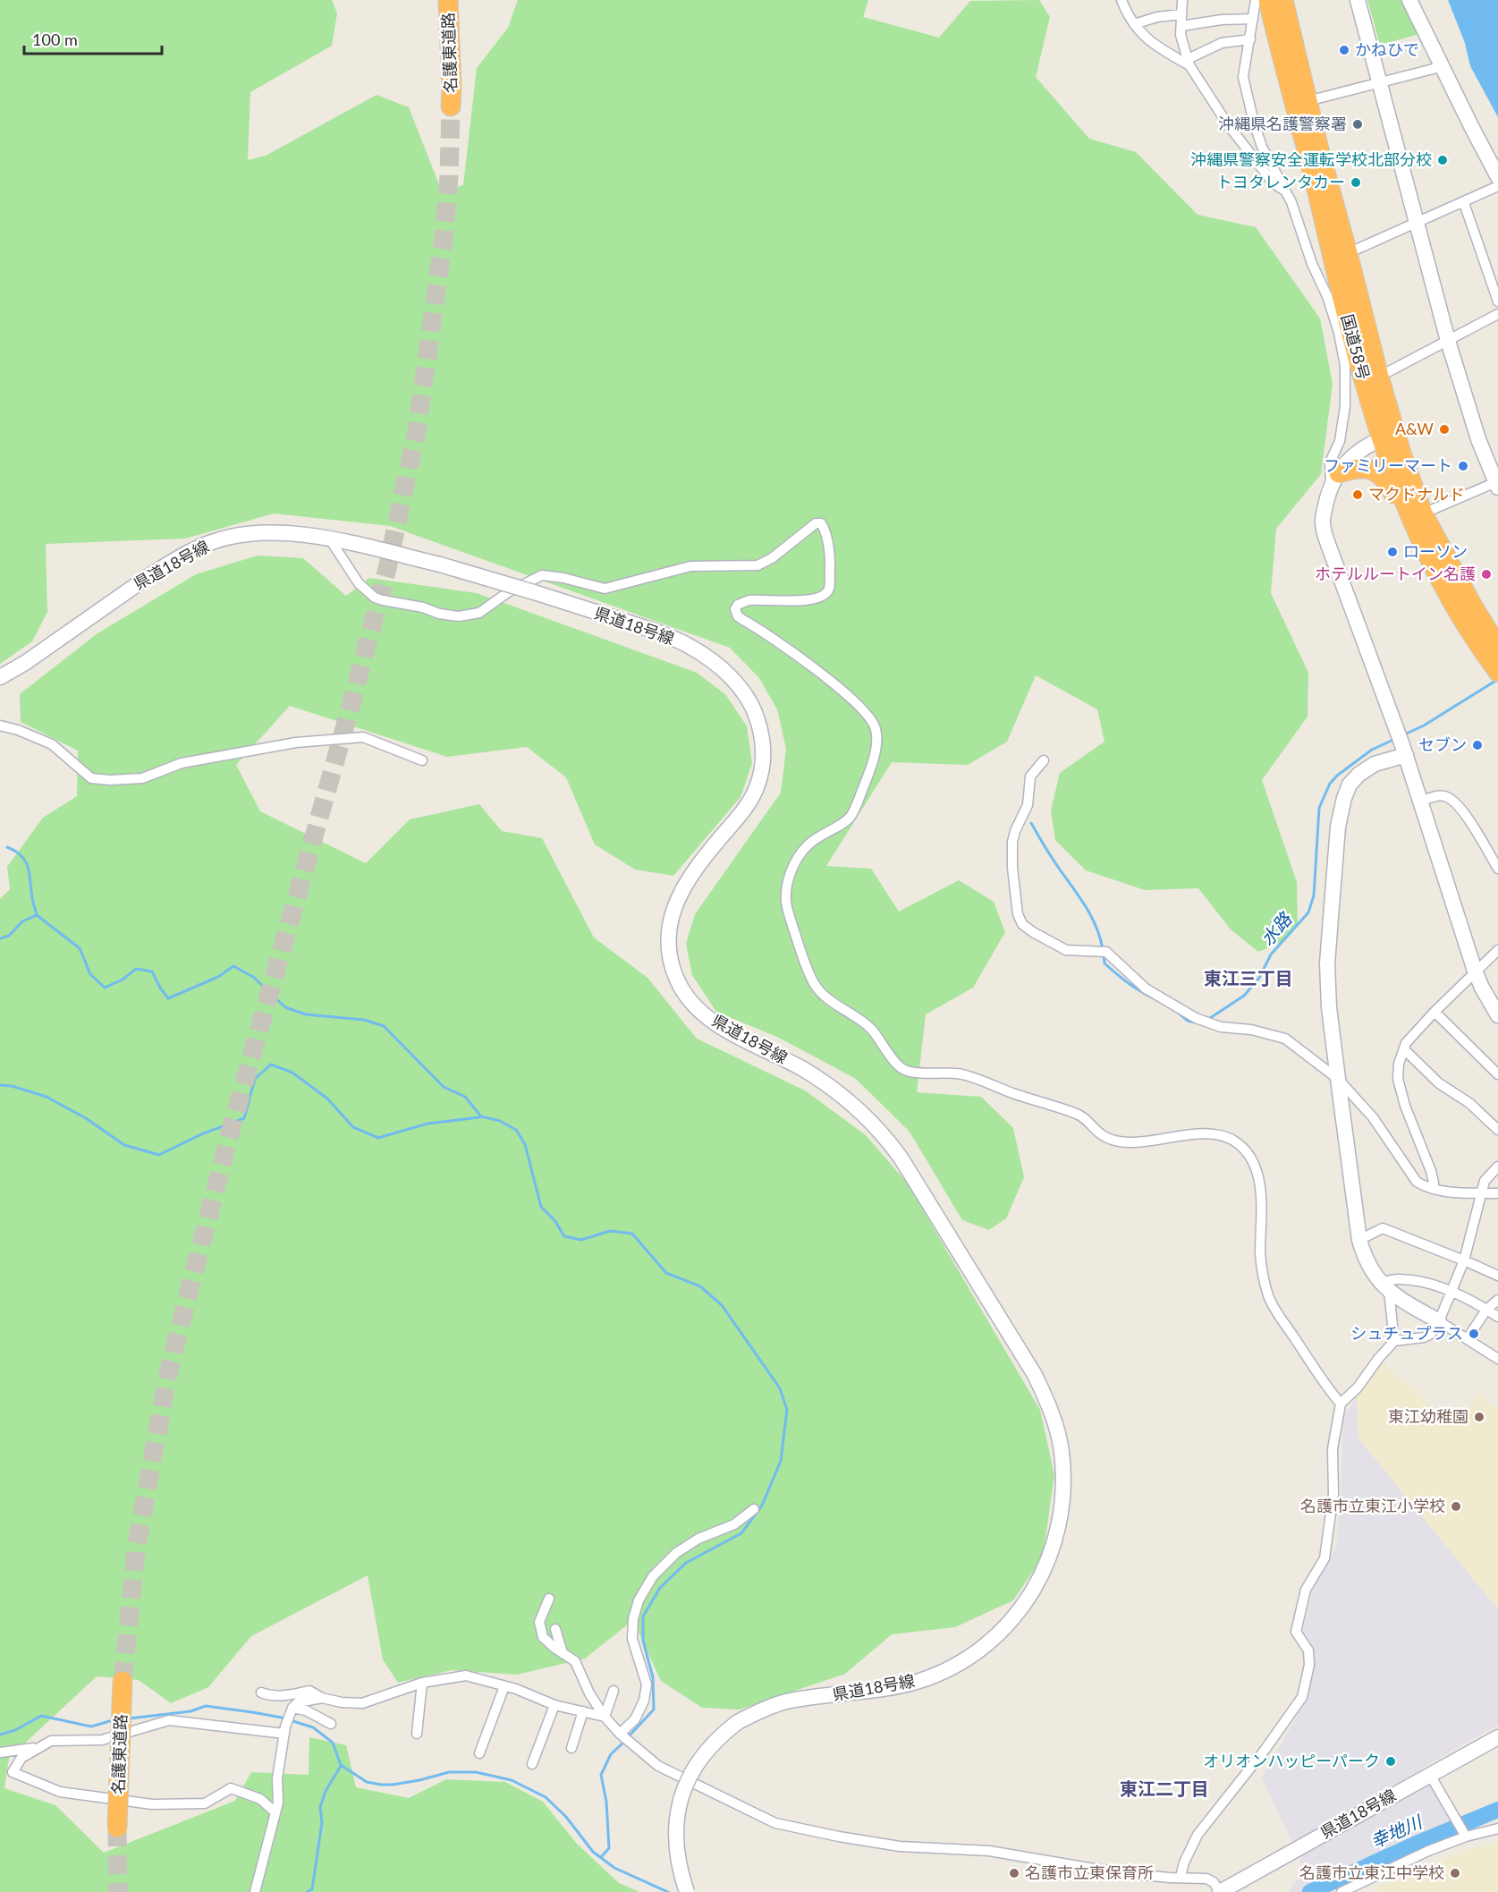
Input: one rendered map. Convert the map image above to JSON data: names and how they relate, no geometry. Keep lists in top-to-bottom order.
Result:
{
  "streets": {
    "highway": ["名護東道路", "国道58号"],
    "main road": ["県道18号線"]
  },
  "districts": ["東江三丁目", "東江二丁目"],
  "water": ["水路", "幸地川"],
  "places": [
    "かねひで",
    "沖縄県名護警察署",
    "沖縄県警察安全運転学校北部分校",
    "トヨタレンタカー",
    "A&W",
    "ファミリーマート",
    "マクドナルド",
    "ローソン",
    "ホテルルートイン名護",
    "セブン",
    "シュチュプラス",
    "東江幼稚園",
    "名護市立東江小学校",
    "オリオンハッピーパーク",
    "名護市立東保育所",
    "名護市立東江中学校"
  ],
  "scale_bar": "100 m"
}
